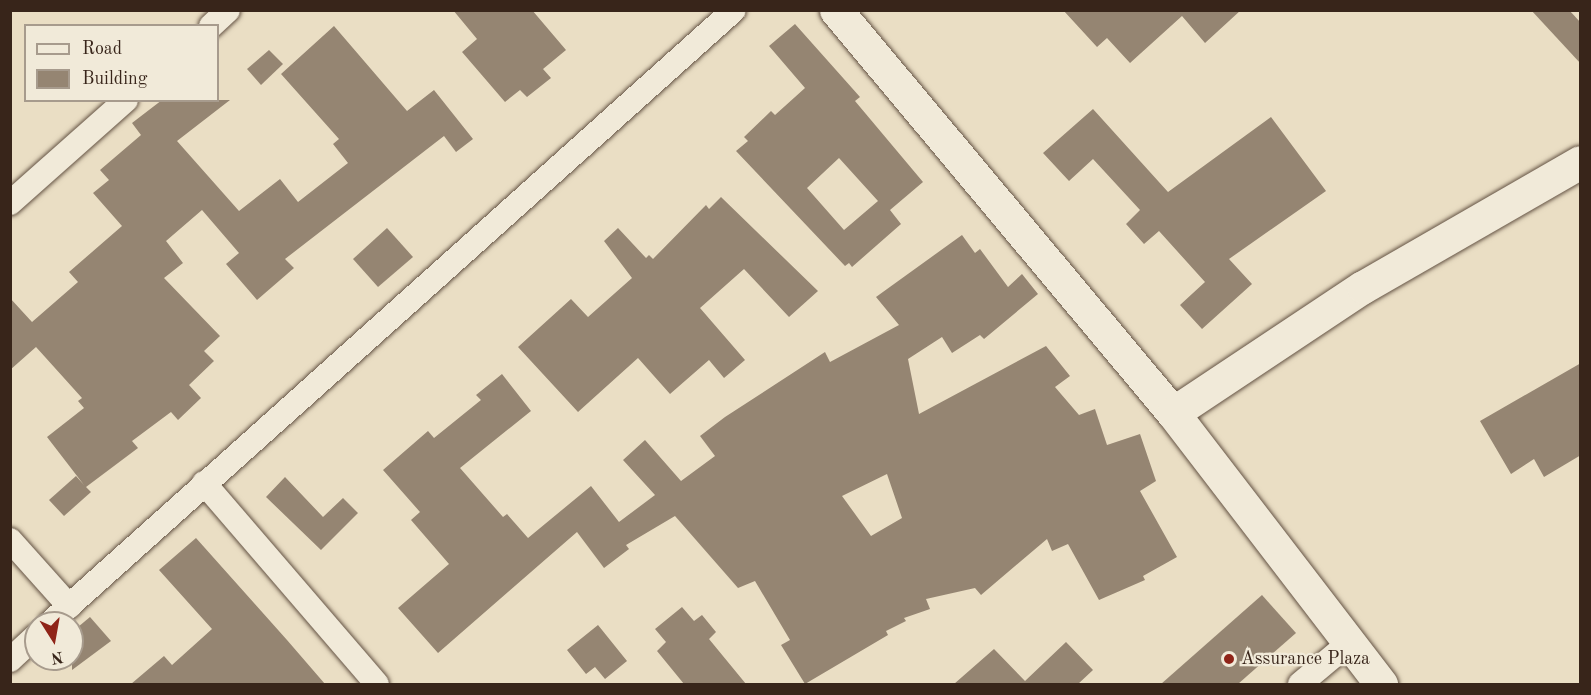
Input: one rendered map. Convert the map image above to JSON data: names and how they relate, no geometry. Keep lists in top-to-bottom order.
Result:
{
  "places": ["Assurance Plaza"],
  "legend": ["Road", "Building"],
  "north": "bottom"
}
